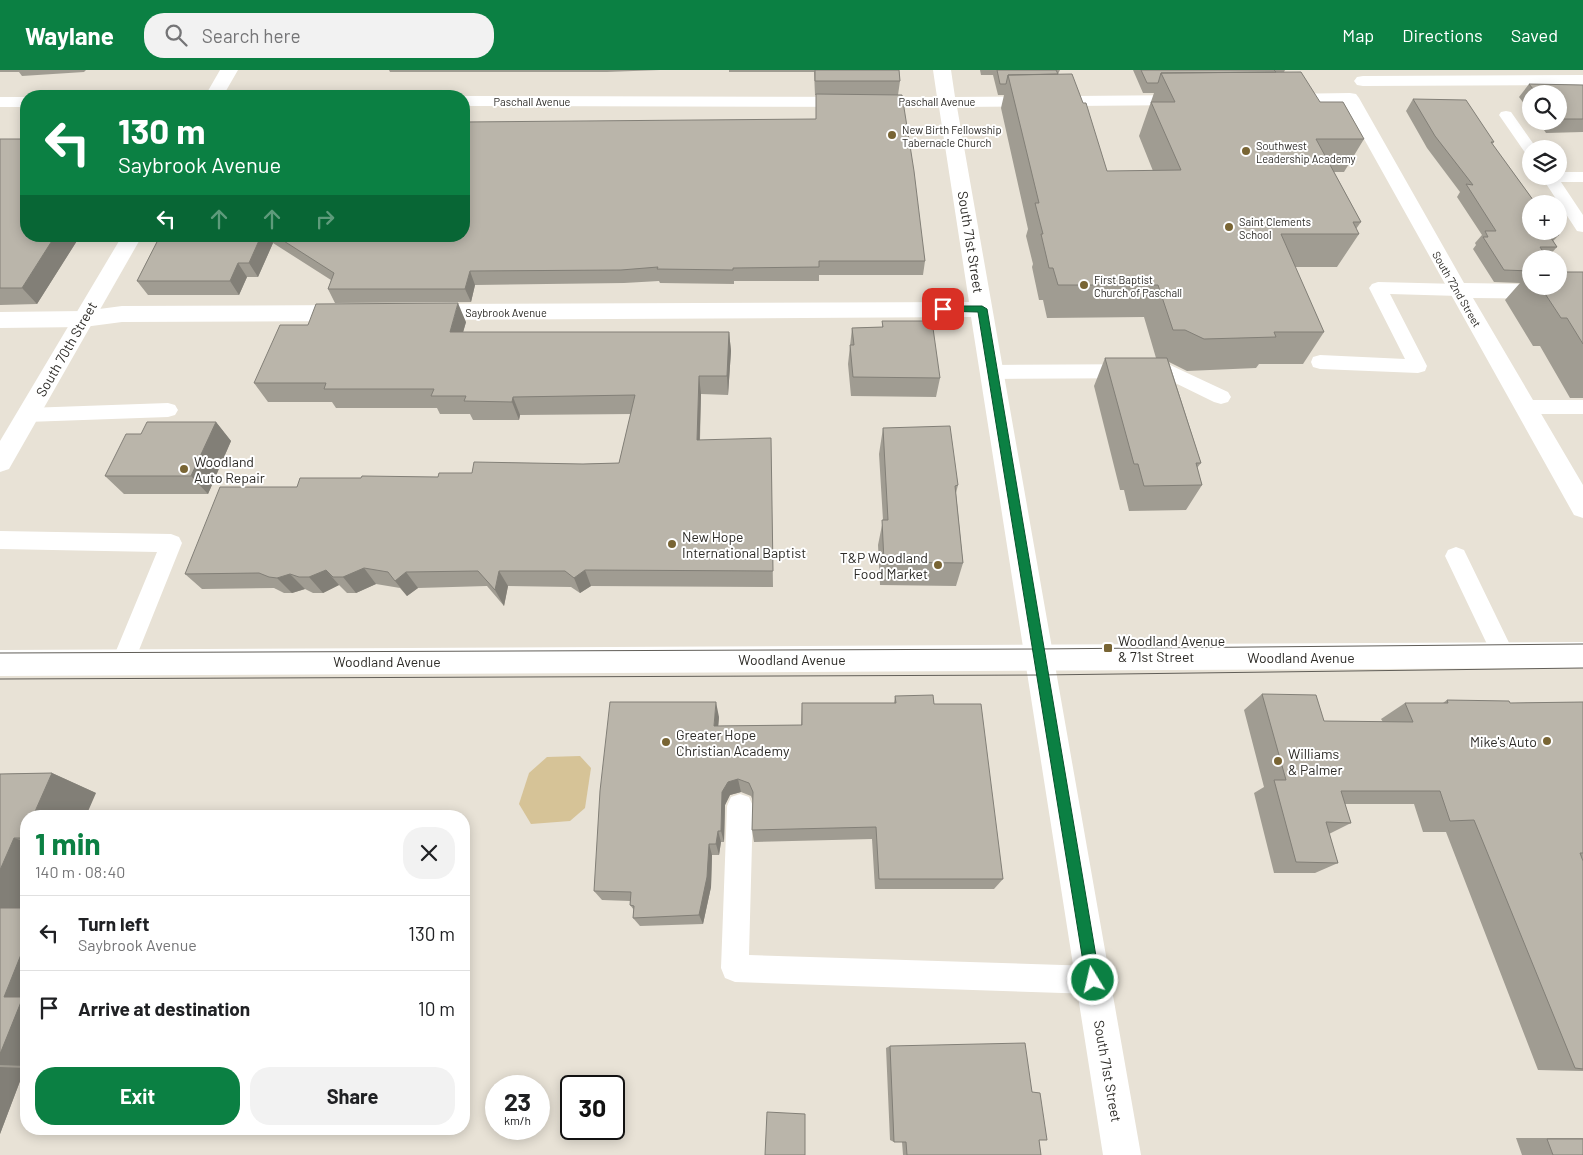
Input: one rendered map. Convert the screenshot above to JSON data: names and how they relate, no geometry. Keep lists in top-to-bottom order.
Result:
{
  "streets": {
    "street": [
      "Paschall Avenue",
      "South 71st Street",
      "South 72nd Street",
      "Saybrook Avenue",
      "South 70th Street",
      "Woodland Avenue"
    ]
  },
  "crossings": [
    ["Paschall Avenue", "South 71st Street"],
    ["South 71st Street", "Saybrook Avenue"],
    ["South 71st Street", "Woodland Avenue"]
  ],
  "places": {
    "other": [
      "New Birth Fellowship Tabernacle Church",
      "Southwest Leadership Academy",
      "Saint Clements School",
      "First Baptist Church of Paschall",
      "Woodland Auto Repair",
      "New Hope International Baptist",
      "T&P Woodland Food Market",
      "Mike's Auto",
      "Greater Hope Christian Academy",
      "Williams & Palmer"
    ],
    "transit": ["Woodland Avenue & 71st Street"]
  },
  "page": {
    "header": "Waylane",
    "search": "Search here",
    "nav": ["Map", "Directions", "Saved"],
    "map_buttons": ["+", "−"],
    "turn": ["130 m", "Saybrook Avenue"],
    "heading": ["1 min", "140 m · 08:40"],
    "list": [
      {
        "name": "Turn left",
        "note": "Saybrook Avenue",
        "value": "130 m"
      },
      {
        "name": "Arrive at destination",
        "value": "10 m"
      }
    ],
    "buttons": ["Exit", "Share"],
    "speed": "23 km/h",
    "limit": "30"
  }
}
